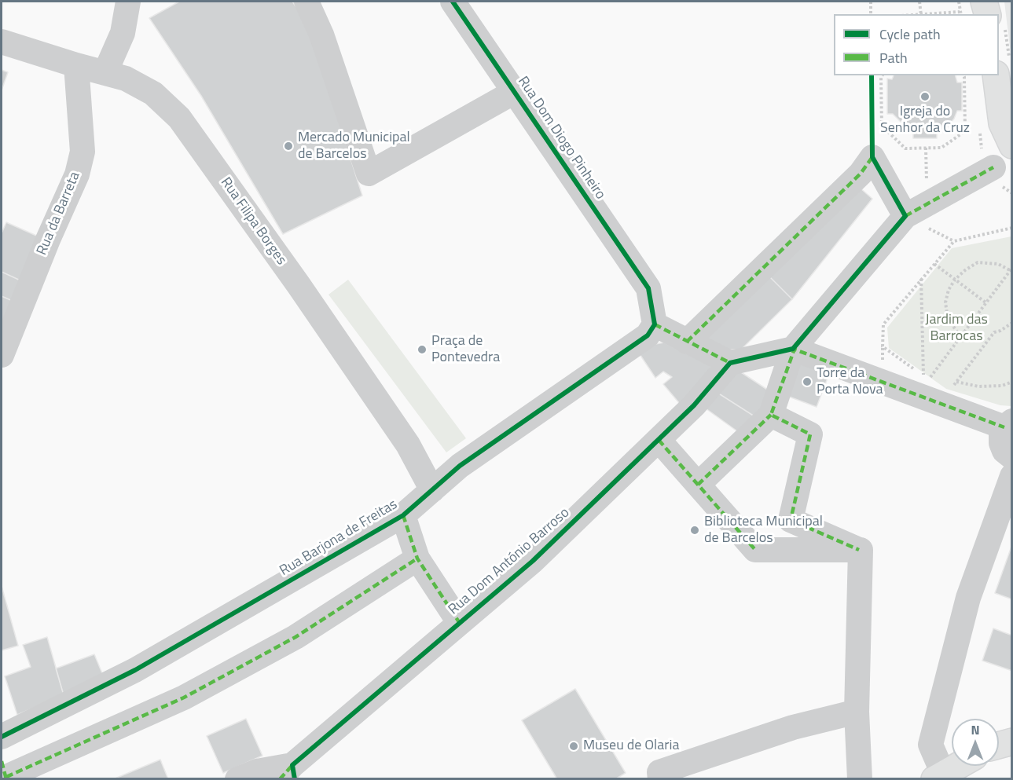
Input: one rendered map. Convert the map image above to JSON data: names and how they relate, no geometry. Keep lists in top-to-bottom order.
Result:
{
  "streets": {
    "street": [
      "Rua Dom Diogo Pinheiro",
      "Rua da Barreta",
      "Rua Filipa Borges",
      "Rua Barjona de Freitas",
      "Rua Dom António Barroso"
    ]
  },
  "crossings": [
    ["Rua Dom Diogo Pinheiro", "Rua Barjona de Freitas"],
    ["Rua da Barreta", "Rua Filipa Borges"],
    ["Rua Filipa Borges", "Rua Barjona de Freitas"]
  ],
  "parks": ["Jardim das Barrocas"],
  "places": [
    "Igreja do Senhor da Cruz",
    "Mercado Municipal de Barcelos",
    "Praça de Pontevedra",
    "Torre da Porta Nova",
    "Biblioteca Municipal de Barcelos",
    "Museu de Olaria"
  ],
  "legend": ["Cycle path", "Path"],
  "north": "top"
}
